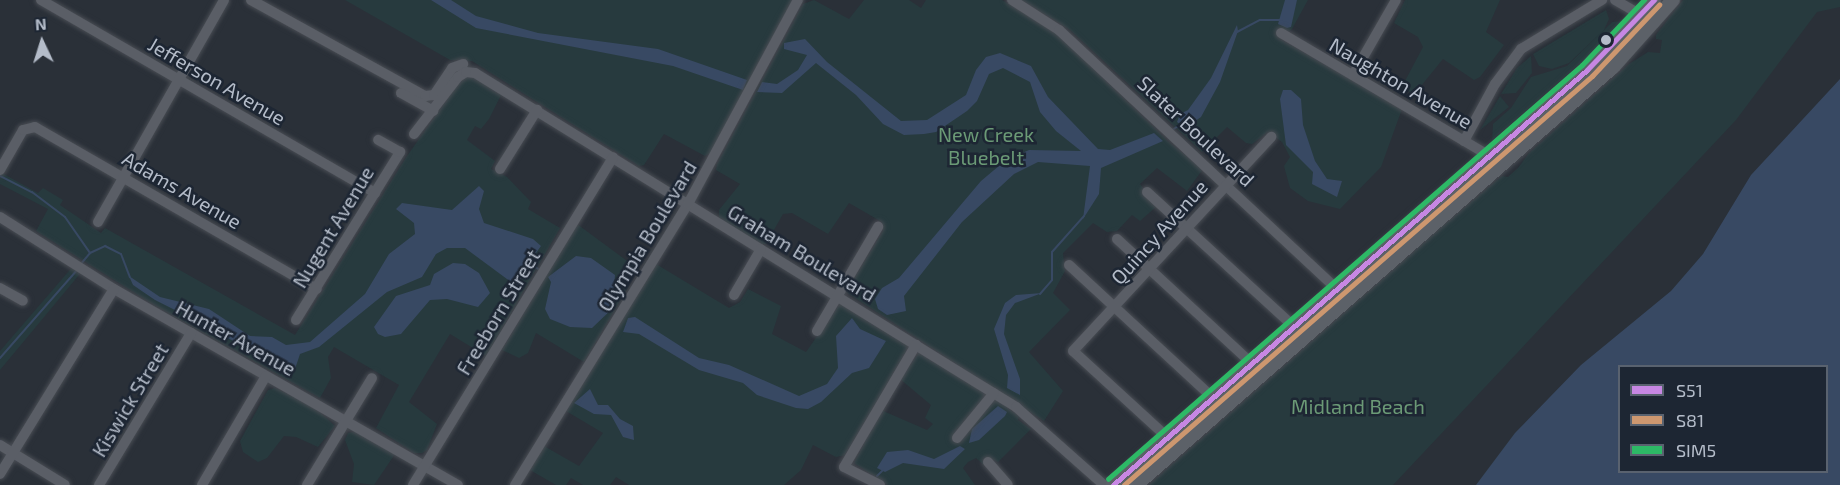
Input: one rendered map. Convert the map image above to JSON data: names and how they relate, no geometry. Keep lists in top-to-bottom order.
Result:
{
  "streets": {
    "street": [
      "Jefferson Avenue",
      "Naughton Avenue",
      "Slater Boulevard",
      "Adams Avenue",
      "Nugent Avenue",
      "Quincy Avenue",
      "Olympia Boulevard",
      "Graham Boulevard",
      "Freeborn Street",
      "Hunter Avenue",
      "Kiswick Street"
    ]
  },
  "crossings": [
    ["Jefferson Avenue", "Nugent Avenue"],
    ["Slater Boulevard", "Quincy Avenue"],
    ["Adams Avenue", "Nugent Avenue"],
    ["Olympia Boulevard", "Graham Boulevard"],
    ["Graham Boulevard", "Freeborn Street"],
    ["Freeborn Street", "Hunter Avenue"],
    ["Hunter Avenue", "Kiswick Street"]
  ],
  "parks": ["New Creek Bluebelt", "Midland Beach"],
  "lines": ["transit line S51", "transit line SIM5", "transit line S81"],
  "legend": ["S51", "S81", "SIM5"],
  "north": "top"
}
